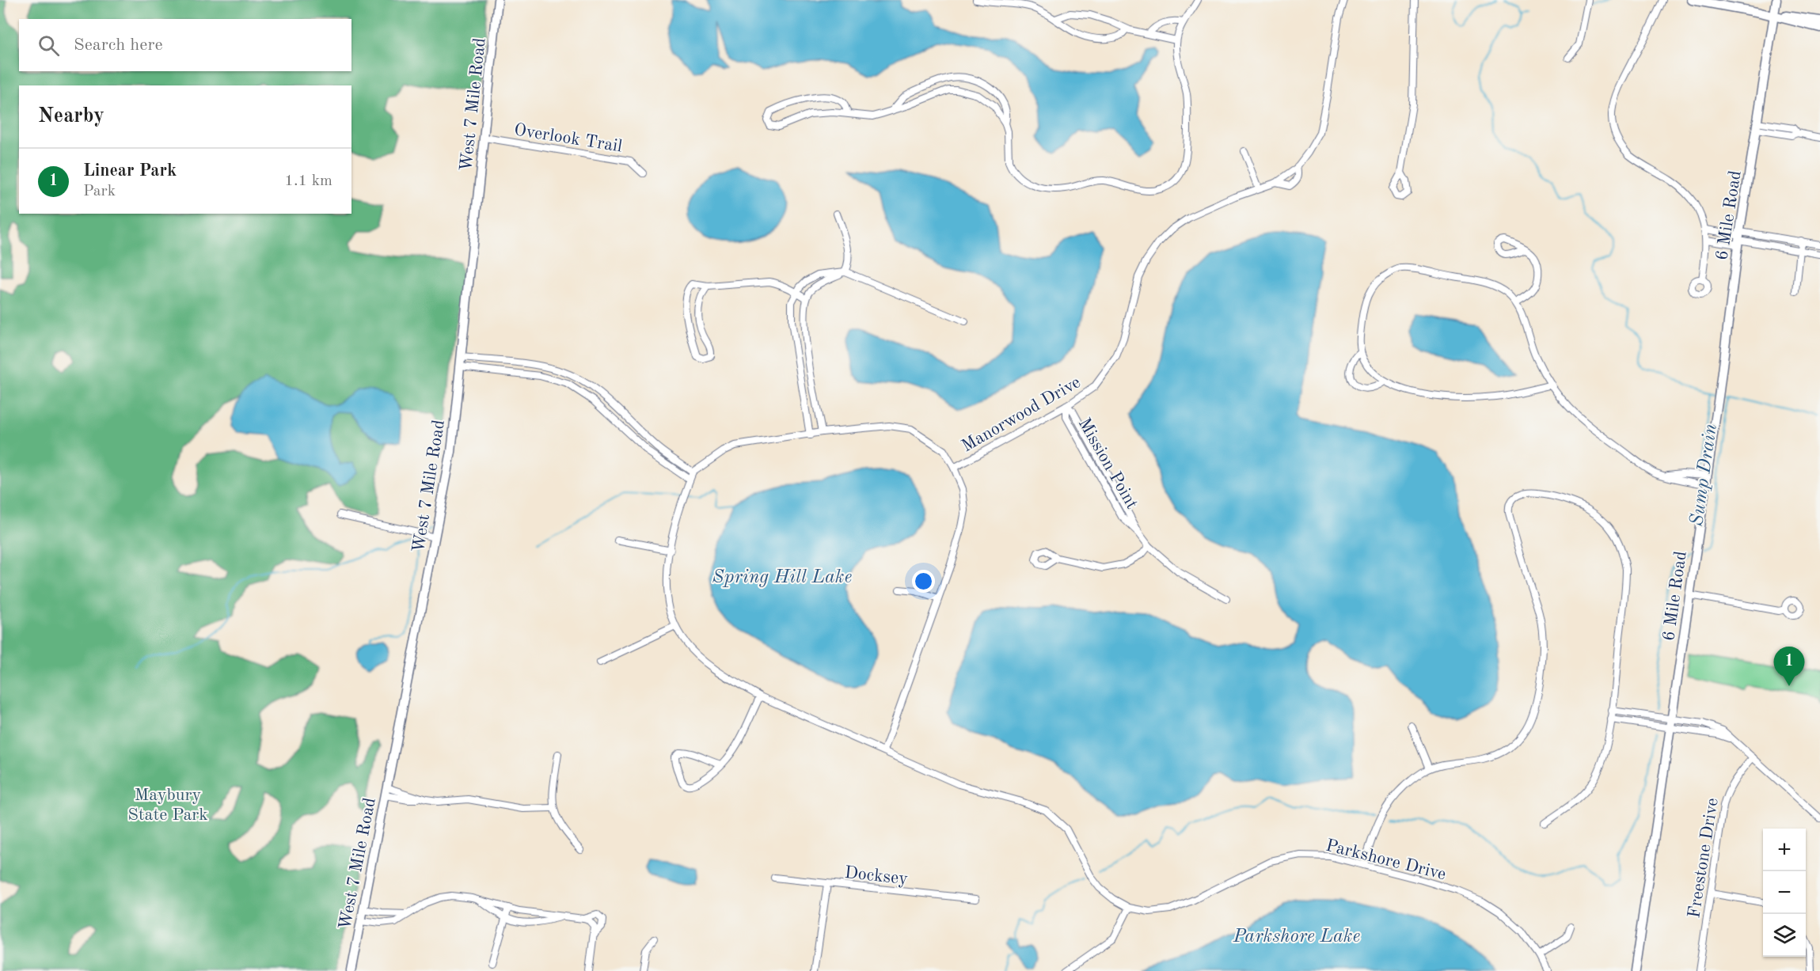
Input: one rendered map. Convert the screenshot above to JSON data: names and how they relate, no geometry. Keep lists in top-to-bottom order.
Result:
{
  "streets": {
    "street": [
      "West 7 Mile Road",
      "Overlook Trail",
      "6 Mile Road",
      "Manorwood Drive",
      "Mission Point",
      "Freestone Drive",
      "Parkshore Drive",
      "Docksey"
    ]
  },
  "crossings": [
    ["West 7 Mile Road", "Overlook Trail"],
    ["Manorwood Drive", "Mission Point"]
  ],
  "water": ["Sump Drain", "Spring Hill Lake", "Parkshore Lake"],
  "parks": ["Maybury State Park"],
  "page": {
    "search": "Search here",
    "heading": "Nearby",
    "list": [
      {
        "mark": "1",
        "name": "Linear Park",
        "note": "Park",
        "value": "1.1 km"
      }
    ],
    "pins": "1",
    "map_buttons": ["+", "−"]
  }
}
